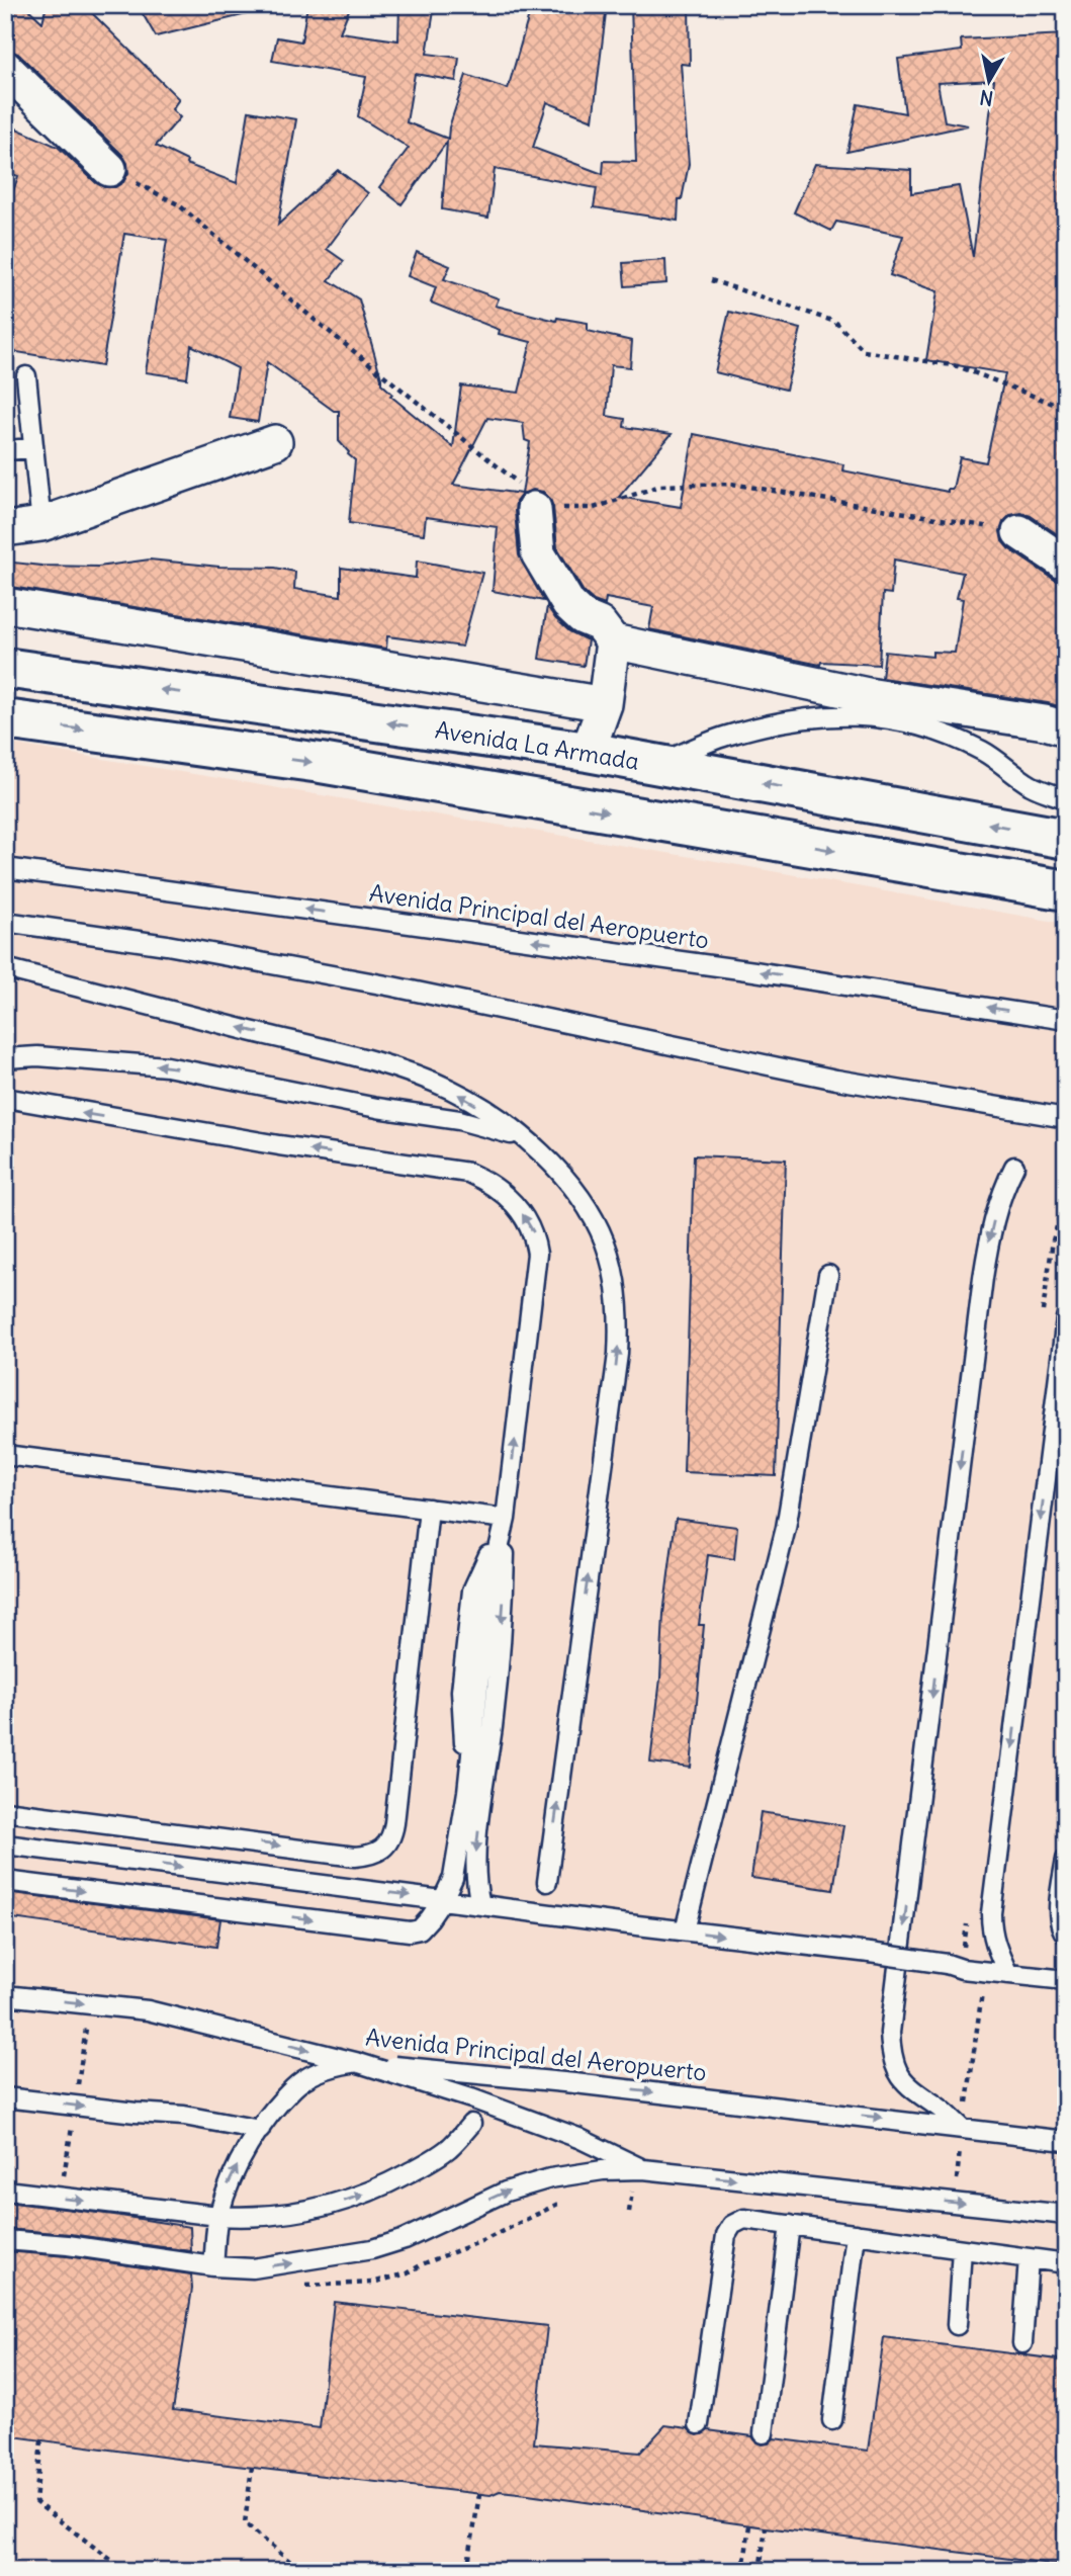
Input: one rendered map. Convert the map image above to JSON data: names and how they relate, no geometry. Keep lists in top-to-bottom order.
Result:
{
  "streets": {
    "main road": ["Avenida La Armada"],
    "lane": ["Avenida Principal del Aeropuerto"]
  },
  "north": "bottom"
}
